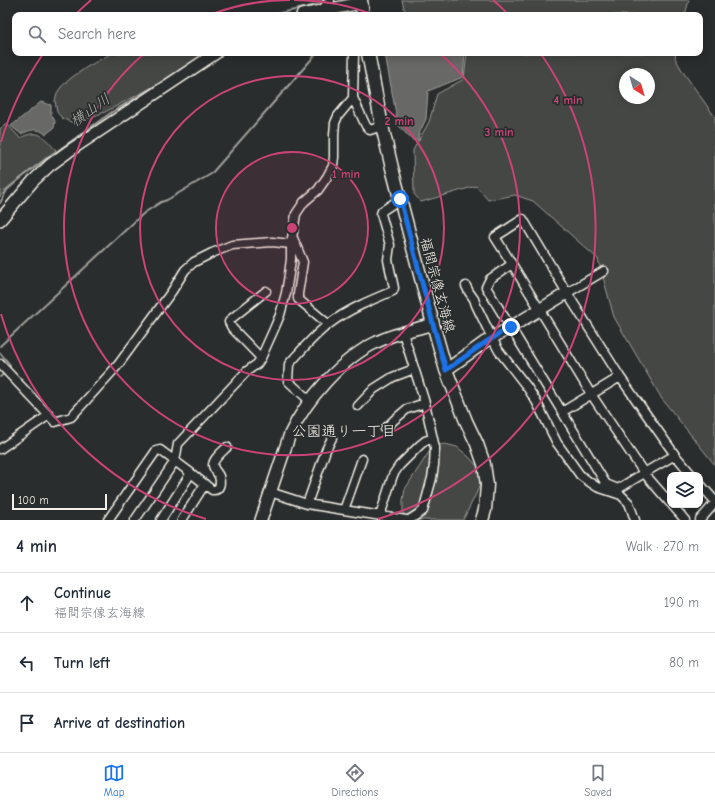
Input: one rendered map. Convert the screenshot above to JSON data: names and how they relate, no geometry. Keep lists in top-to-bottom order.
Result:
{
  "streets": {
    "main road": ["福間宗像玄海線"]
  },
  "districts": ["公園通り一丁目"],
  "water": ["横山川"],
  "scale_bar": "100 m",
  "north": "bottom right",
  "page": {
    "search": "Search here",
    "scale": "100 m",
    "heading": ["4 min", "Walk · 270 m"],
    "list": [
      ["Continue", "福間宗像玄海線", "190 m"],
      ["Turn left", "80 m"],
      "Arrive at destination"
    ],
    "nav": ["Map", "Directions", "Saved"]
  },
  "rings": [
    "4 min",
    "2 min",
    "3 min",
    "1 min"
  ]
}
